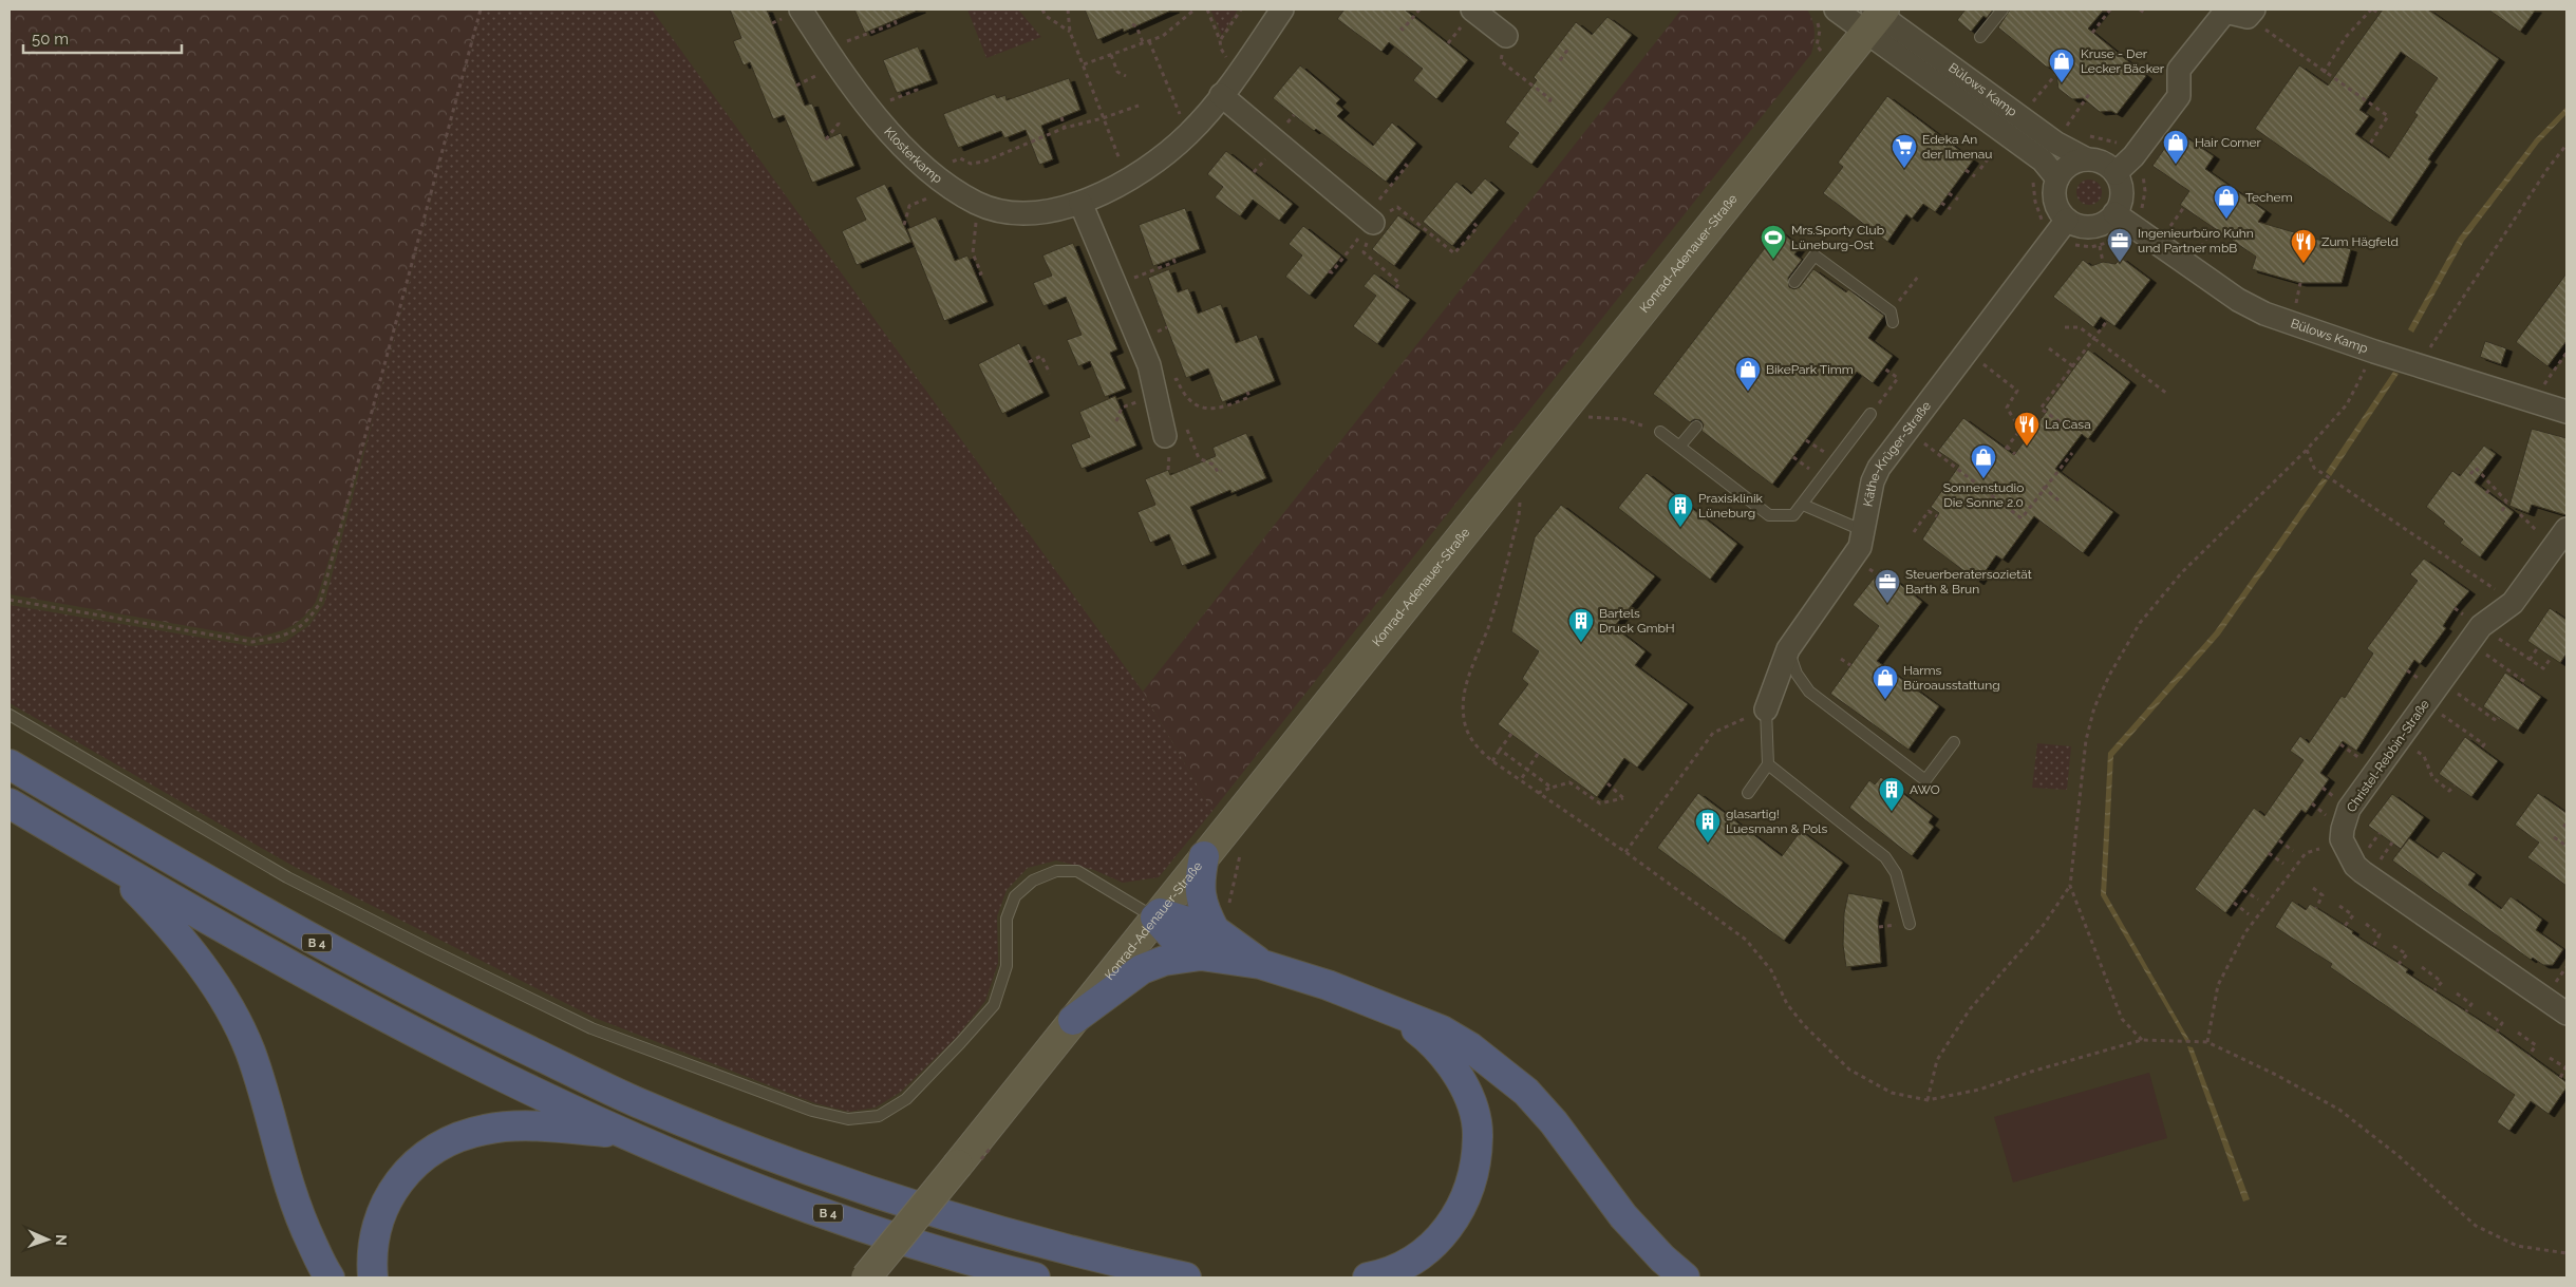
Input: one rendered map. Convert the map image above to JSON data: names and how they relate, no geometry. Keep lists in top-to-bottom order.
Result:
{
  "streets": {
    "highway": ["B 4"],
    "main road": ["Konrad-Adenauer-Straße"],
    "street": [
      "Bülows Kamp",
      "Klosterkamp",
      "Käthe-Krüger-Straße",
      "Christel-Rebbin-Straße"
    ]
  },
  "crossings": [
    ["Bülows Kamp", "Konrad-Adenauer-Straße"],
    ["Bülows Kamp", "Käthe-Krüger-Straße"]
  ],
  "places": {
    "shop": [
      "Kruse - Der Lecker Bäcker",
      "Hair Corner",
      "Techem",
      "BikePark Timm",
      "Sonnenstudio Die Sonne 2.0",
      "Harms Büroausstattung"
    ],
    "supermarket": ["Edeka An der Ilmenau"],
    "sports": ["Mrs.Sporty Club Lüneburg-Ost"],
    "office": ["Ingenieurbüro Kuhn und Partner mbB", "Steuerberatersozietät Barth & Brun"],
    "restaurant": ["Zum Hägfeld", "La Casa"],
    "building": [
      "Praxisklinik Lüneburg",
      "Bartels Druck GmbH",
      "AWO",
      "glasartig! Luesmann & Pols"
    ]
  },
  "scale_bar": "50 m",
  "north": "right"
}
